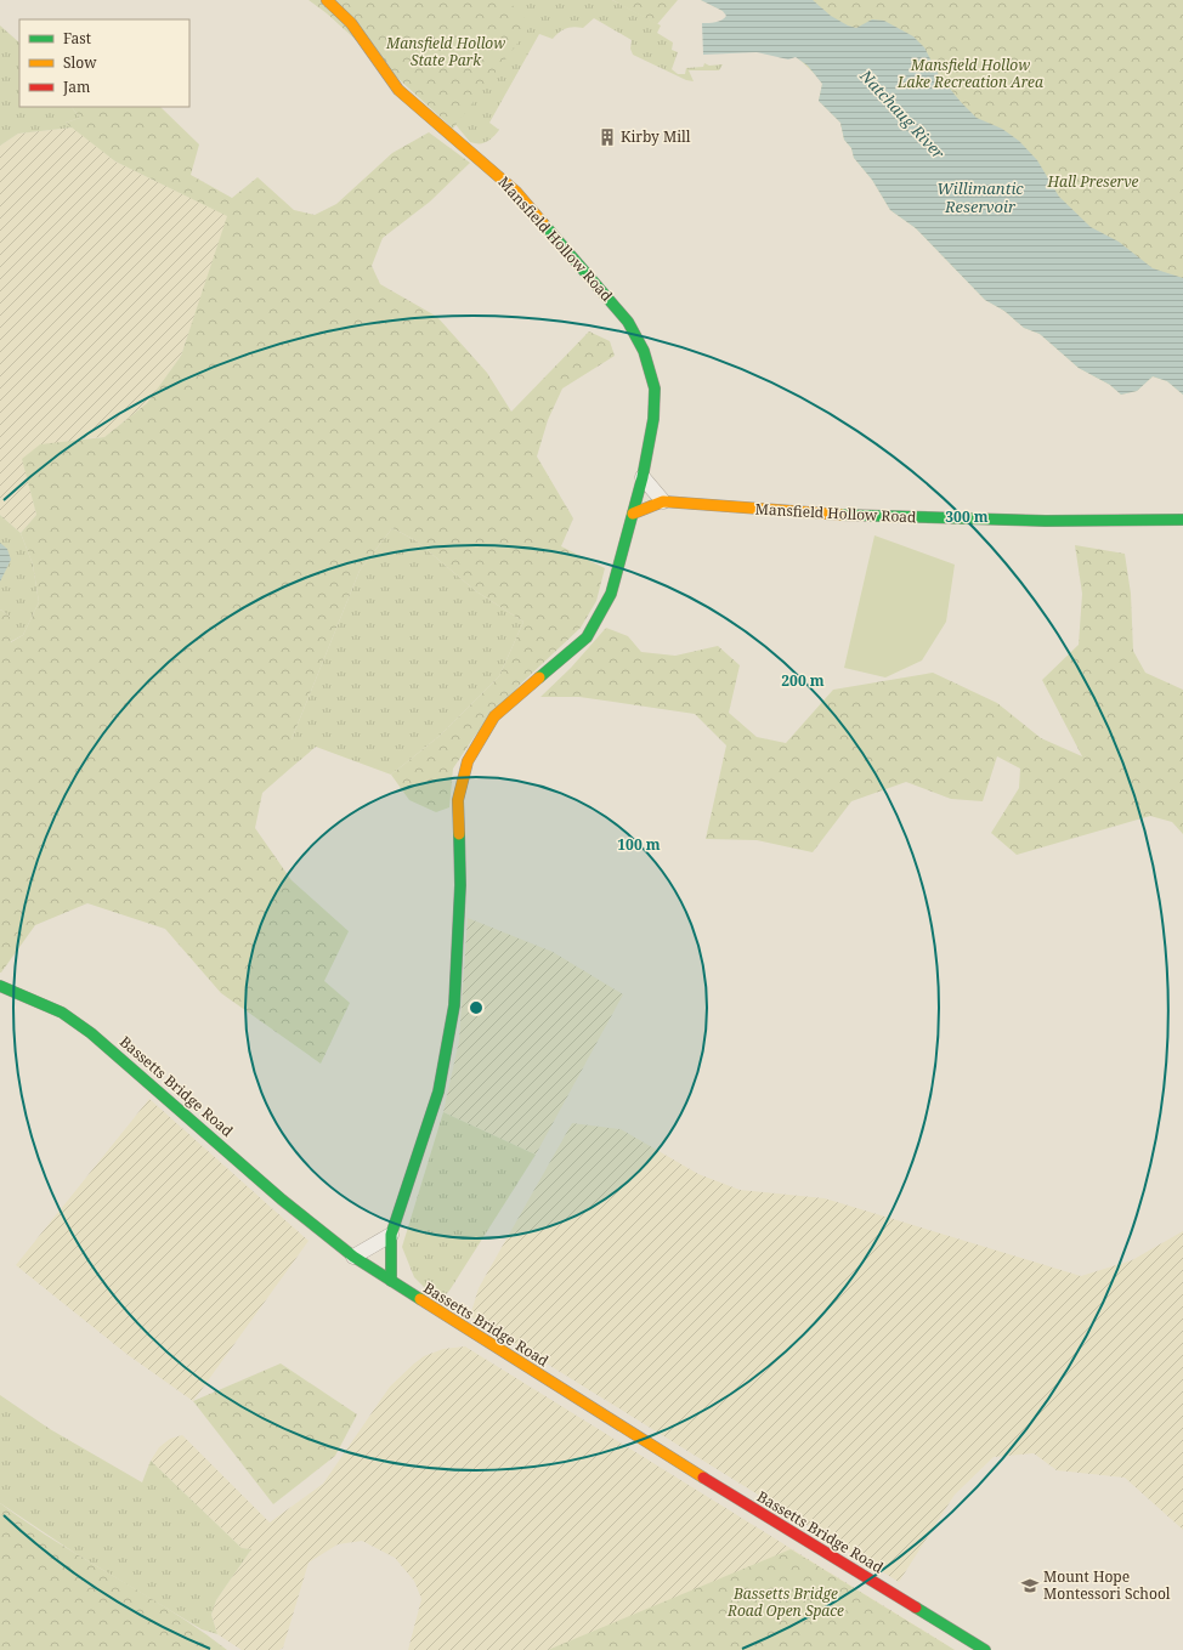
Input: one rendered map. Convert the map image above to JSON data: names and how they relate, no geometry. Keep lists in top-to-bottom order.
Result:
{
  "streets": {
    "street": ["Mansfield Hollow Road", "Bassetts Bridge Road"]
  },
  "crossings": [
    ["Mansfield Hollow Road", "Bassetts Bridge Road"]
  ],
  "water": ["Natchaug River", "Willimantic Reservoir"],
  "parks": [
    "Mansfield Hollow State Park",
    "Mansfield Hollow Lake Recreation Area",
    "Hall Preserve",
    "Bassetts Bridge Road Open Space"
  ],
  "places": {
    "building": ["Kirby Mill"],
    "school or university": ["Mount Hope Montessori School"]
  },
  "legend": ["Fast", "Slow", "Jam"],
  "rings": ["300 m", "200 m", "100 m"]
}
